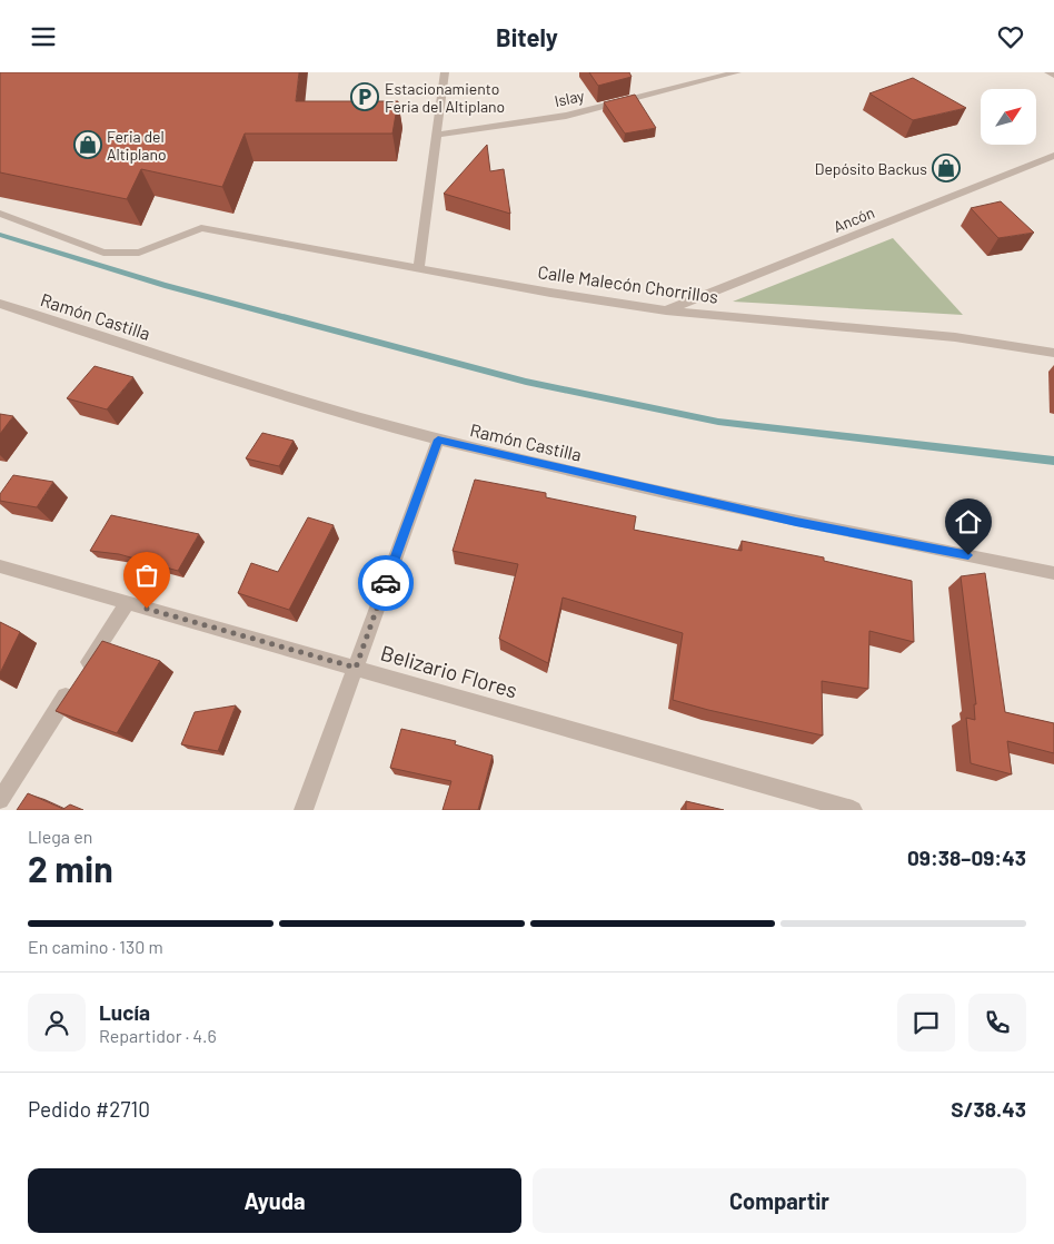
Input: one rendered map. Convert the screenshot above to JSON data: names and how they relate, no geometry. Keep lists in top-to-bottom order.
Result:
{
  "streets": {
    "street": [
      "Islay",
      "Ancón",
      "Calle Malecón Chorrillos",
      "Ramón Castilla",
      "Belizario Flores"
    ]
  },
  "crossings": [
    ["Ancón", "Calle Malecón Chorrillos"]
  ],
  "places": {
    "parking": ["Estacionamiento Feria del Altiplano"],
    "shop": ["Feria del Altiplano", "Depósito Backus"]
  },
  "north": "top right",
  "page": {
    "header": "Bitely",
    "heading": ["2 min", "Llega en", "09:38–09:43"],
    "panel": [
      "Lucía",
      "Repartidor · 4.6",
      "Pedido #2710",
      "S/38.43"
    ],
    "bar": "En camino · 130 m",
    "buttons": ["Ayuda", "Compartir"]
  }
}
